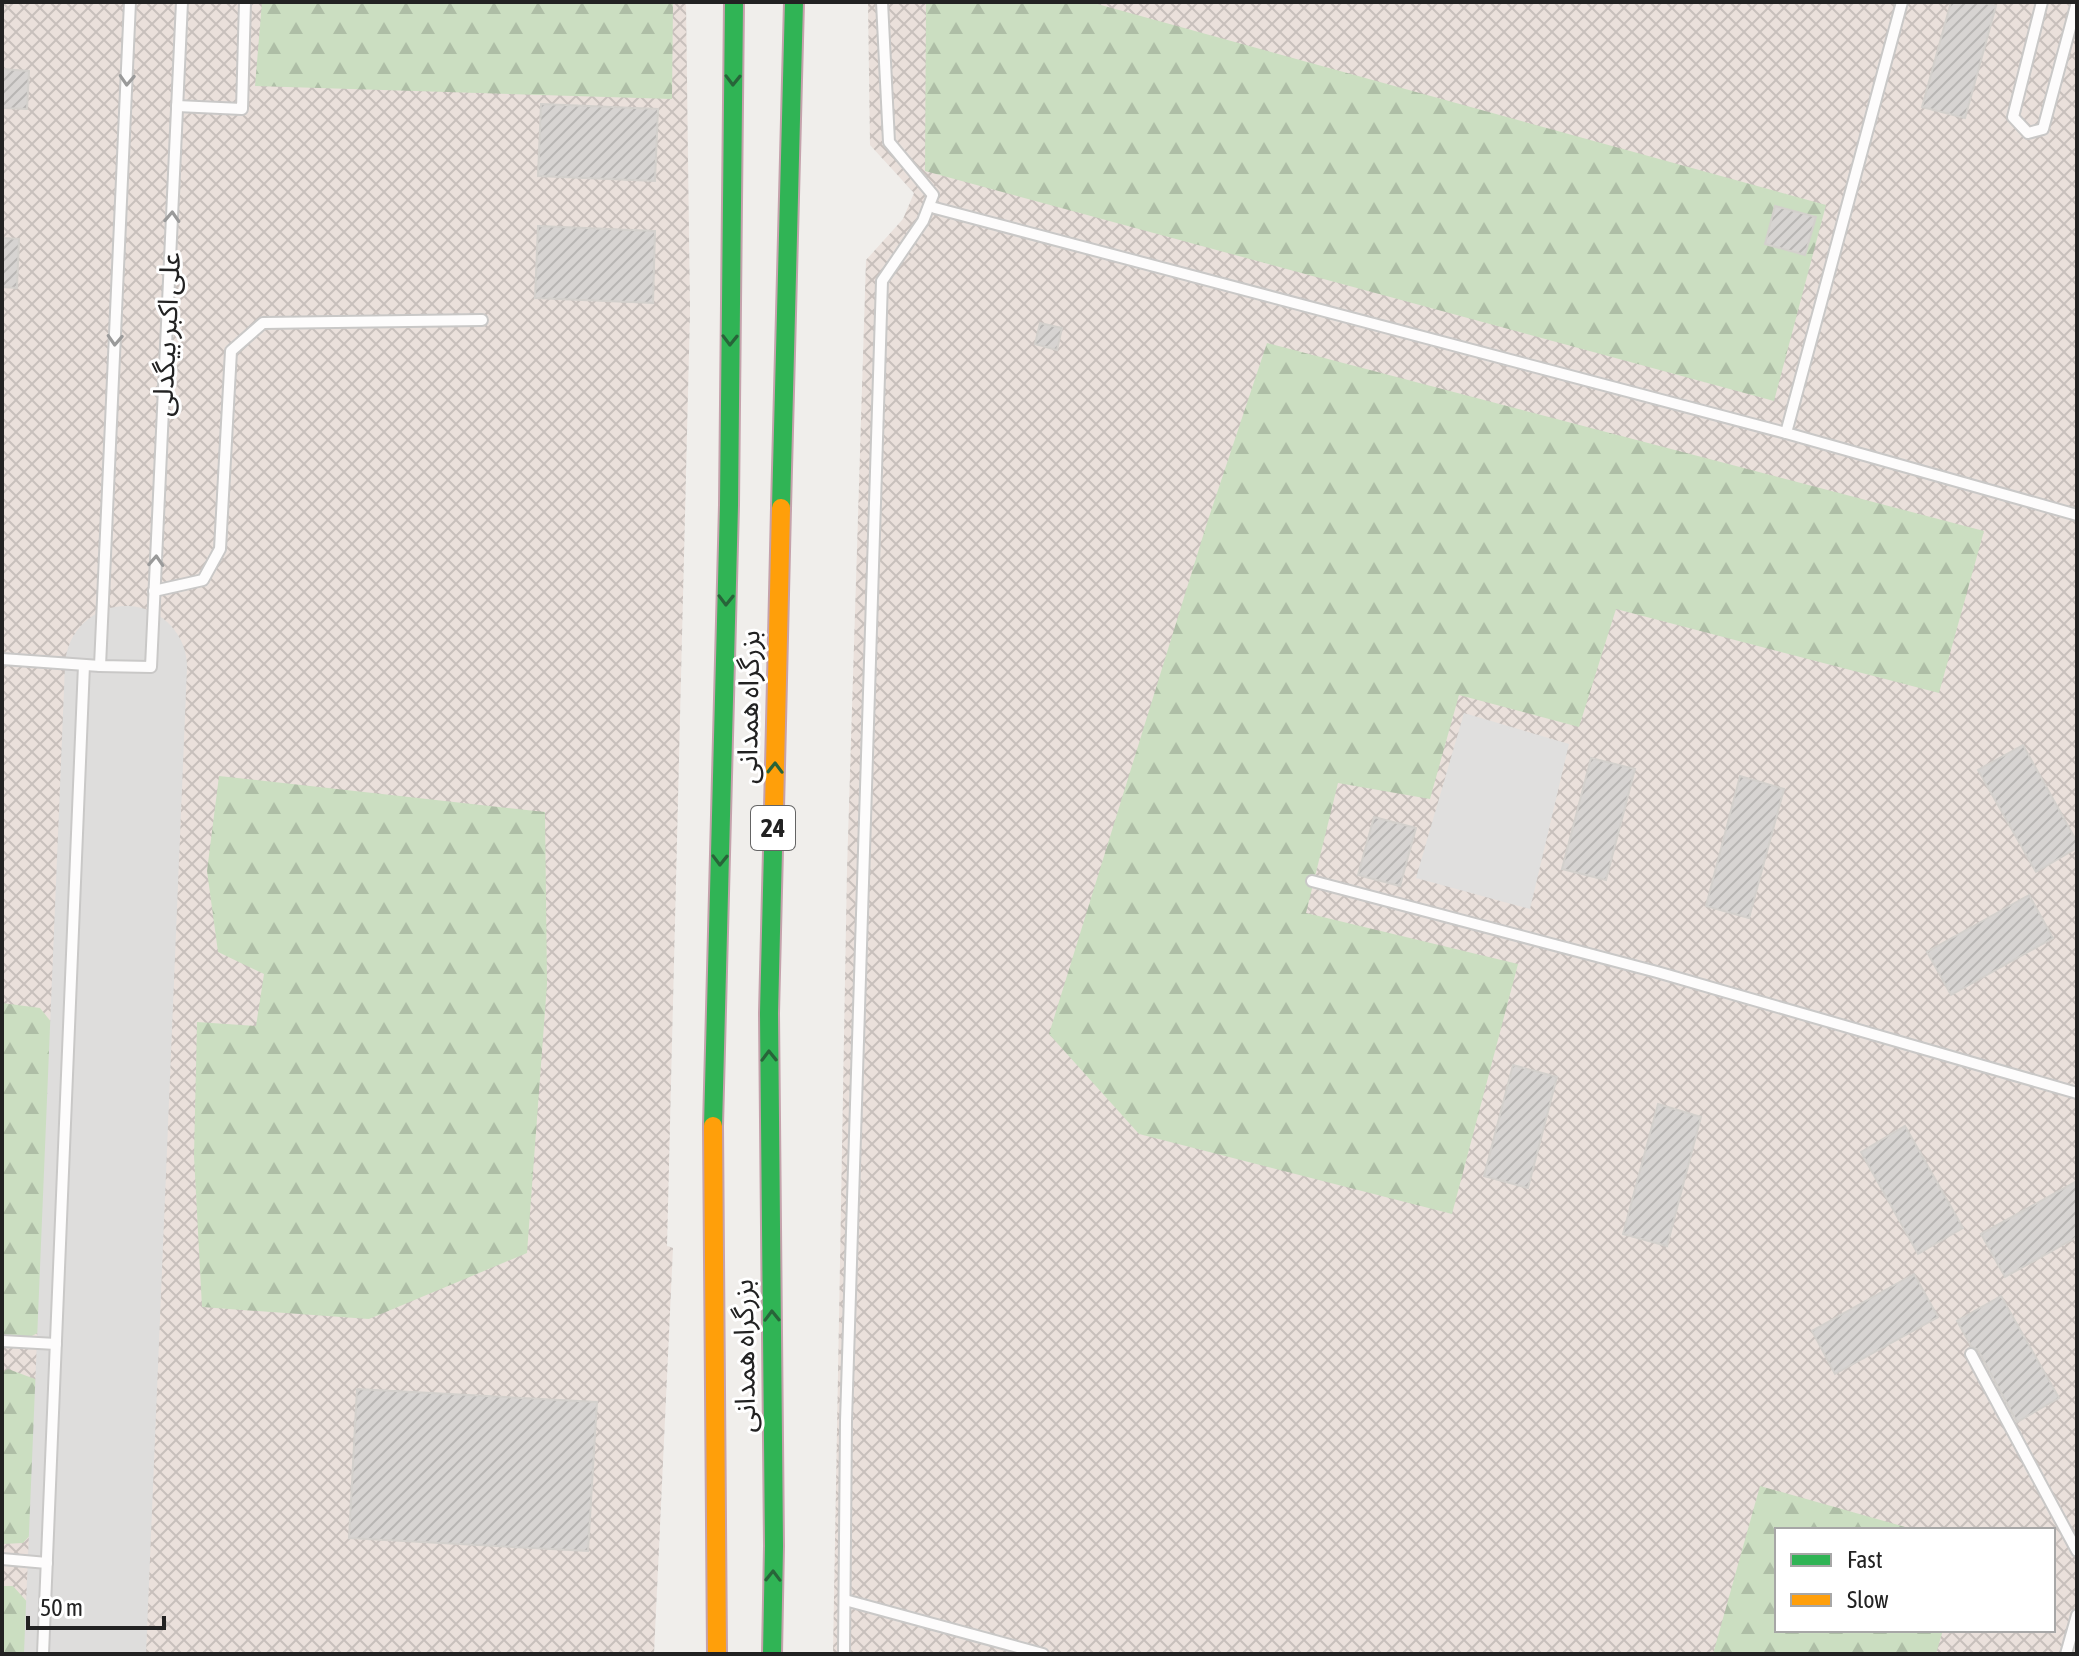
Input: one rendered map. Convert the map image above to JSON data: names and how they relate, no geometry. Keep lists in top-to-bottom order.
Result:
{
  "streets": {
    "highway": ["بزرگراه همدانی", "24"],
    "lane": ["علی اکبر بیگدلی"]
  },
  "legend": ["Fast", "Slow"],
  "scale_bar": "50 m"
}
